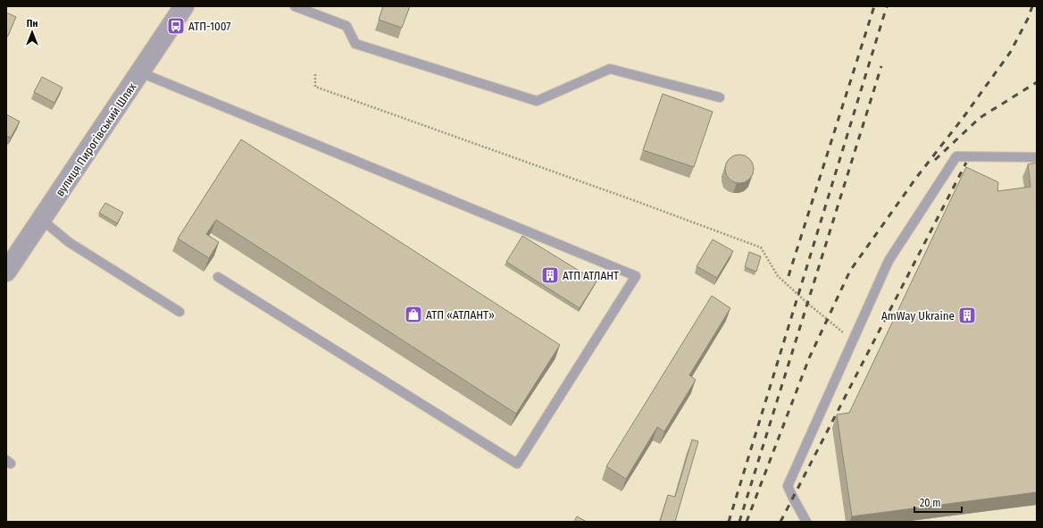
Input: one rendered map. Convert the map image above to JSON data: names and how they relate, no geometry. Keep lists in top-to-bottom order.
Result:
{
  "streets": {
    "street": ["вулиця Пирогівський Шлях"]
  },
  "places": {
    "bus stop": ["АТП-1007"],
    "building": ["АТП АТЛАНТ", "AmWay Ukraine"],
    "shop": ["АТП «АТЛАНТ»"]
  },
  "scale_bar": "20 m",
  "north": "top"
}
